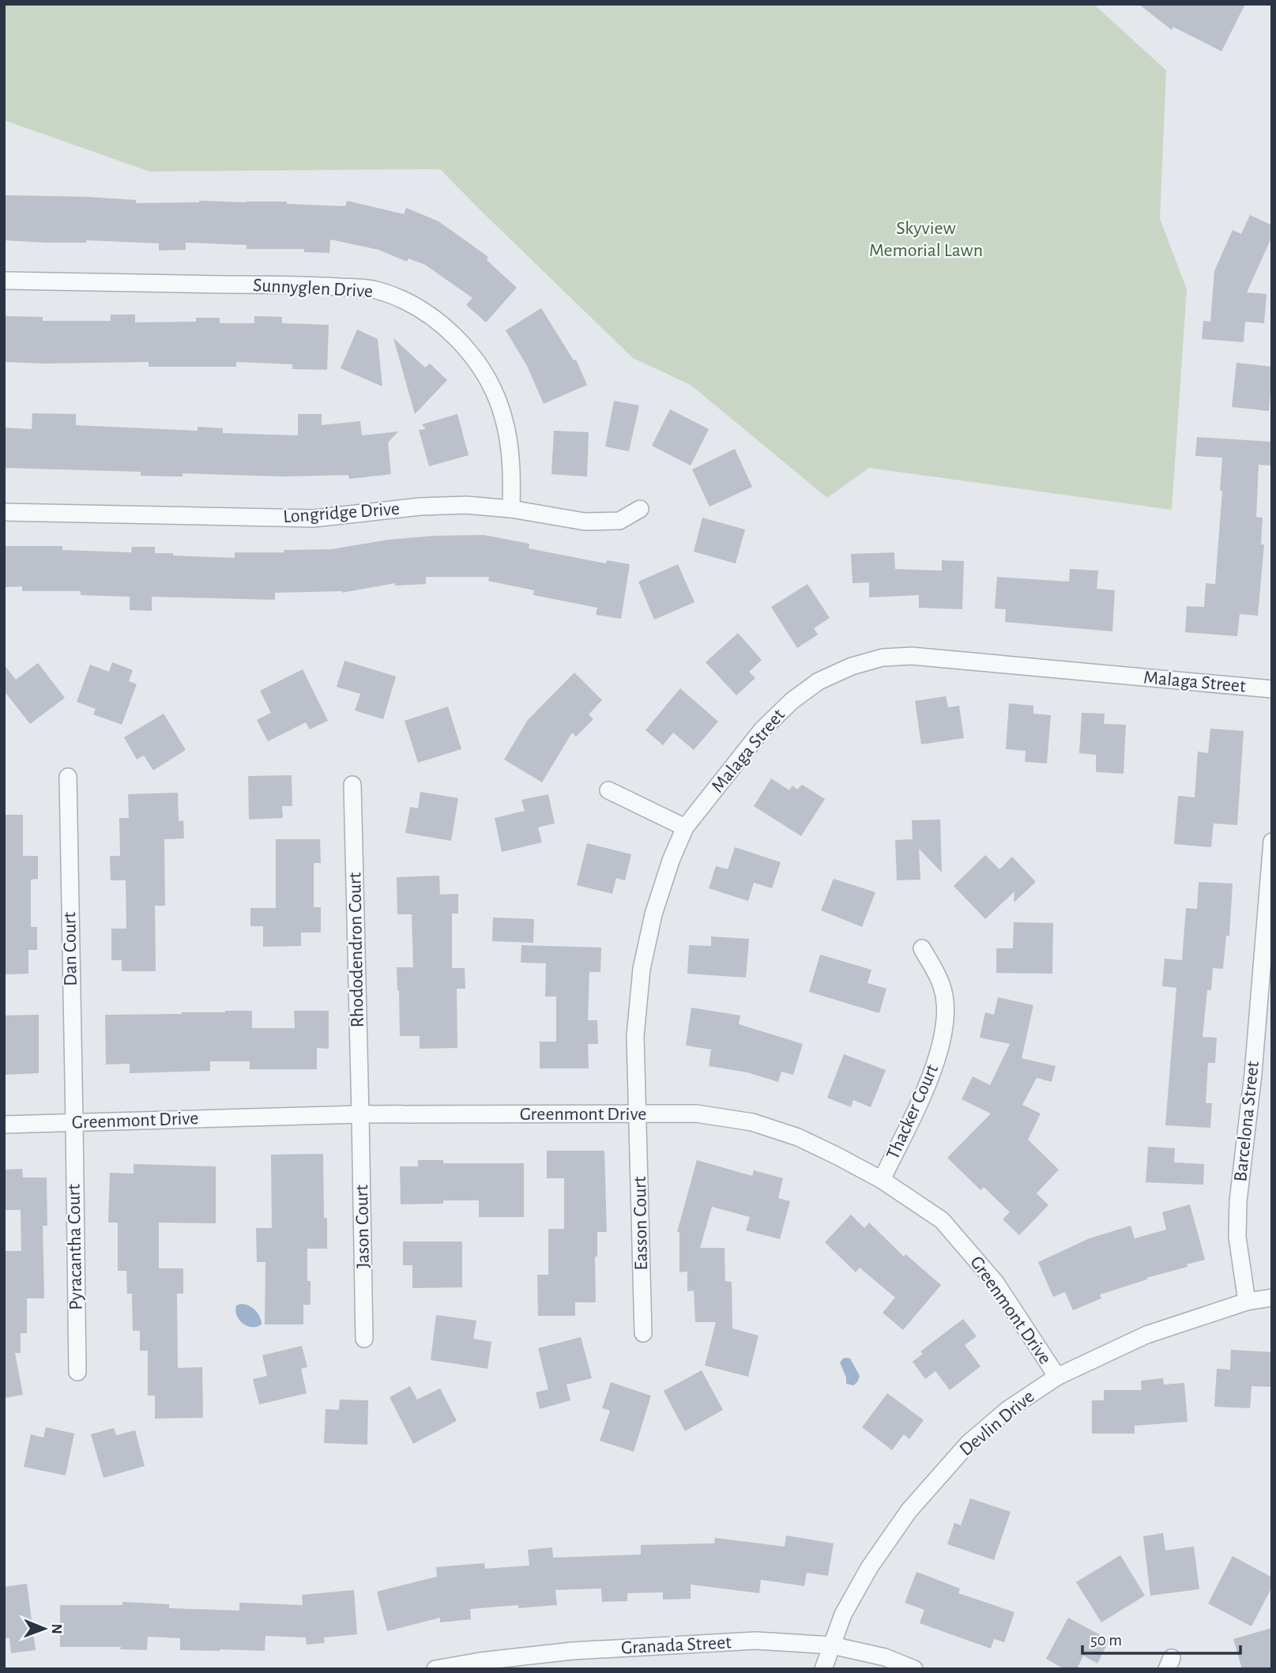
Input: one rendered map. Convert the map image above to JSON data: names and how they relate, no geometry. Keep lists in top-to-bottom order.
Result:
{
  "streets": {
    "street": [
      "Sunnyglen Drive",
      "Longridge Drive",
      "Malaga Street",
      "Dan Court",
      "Rhododendron Court",
      "Thacker Court",
      "Greenmont Drive",
      "Barcelona Street",
      "Easson Court",
      "Jason Court",
      "Pyracantha Court",
      "Devlin Drive",
      "Granada Street"
    ]
  },
  "crossings": [
    ["Sunnyglen Drive", "Longridge Drive"],
    ["Malaga Street", "Greenmont Drive"],
    ["Malaga Street", "Easson Court"],
    ["Dan Court", "Greenmont Drive"],
    ["Dan Court", "Pyracantha Court"],
    ["Rhododendron Court", "Greenmont Drive"],
    ["Rhododendron Court", "Jason Court"],
    ["Thacker Court", "Greenmont Drive"],
    ["Greenmont Drive", "Easson Court"],
    ["Greenmont Drive", "Jason Court"],
    ["Greenmont Drive", "Pyracantha Court"],
    ["Greenmont Drive", "Devlin Drive"],
    ["Barcelona Street", "Devlin Drive"],
    ["Devlin Drive", "Granada Street"]
  ],
  "parks": ["Skyview Memorial Lawn"],
  "scale_bar": "50 m",
  "north": "right"
}
